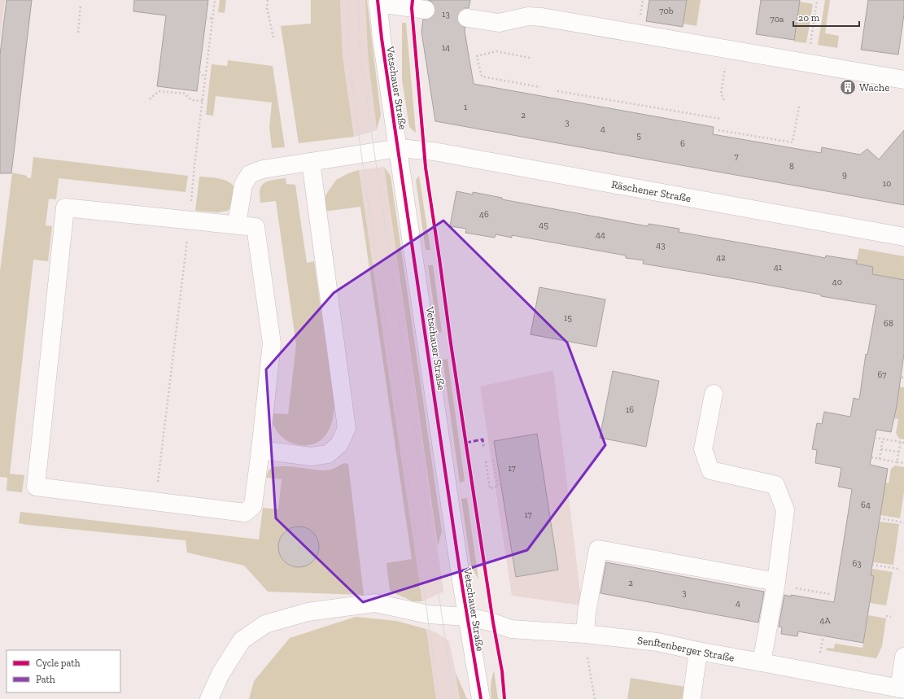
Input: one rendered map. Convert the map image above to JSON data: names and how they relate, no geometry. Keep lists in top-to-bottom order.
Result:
{
  "streets": {
    "street": ["Vetschauer Straße", "Räschener Straße", "Senftenberger Straße"]
  },
  "crossings": [
    ["Vetschauer Straße", "Räschener Straße"],
    ["Vetschauer Straße", "Senftenberger Straße"]
  ],
  "places": {
    "building": ["Wache"]
  },
  "house_numbers": [
    "70b",
    "13",
    "70a",
    "14",
    "1",
    "2",
    "3",
    "4",
    "5",
    "6",
    "7",
    "8",
    "9",
    "10",
    "46",
    "45",
    "44",
    "43",
    "42",
    "41",
    "40",
    "15",
    "68",
    "67",
    "16",
    "17",
    "64",
    "17",
    "63",
    "2",
    "3",
    "4",
    "4A"
  ],
  "legend": ["Cycle path", "Path"],
  "scale_bar": "20 m"
}
